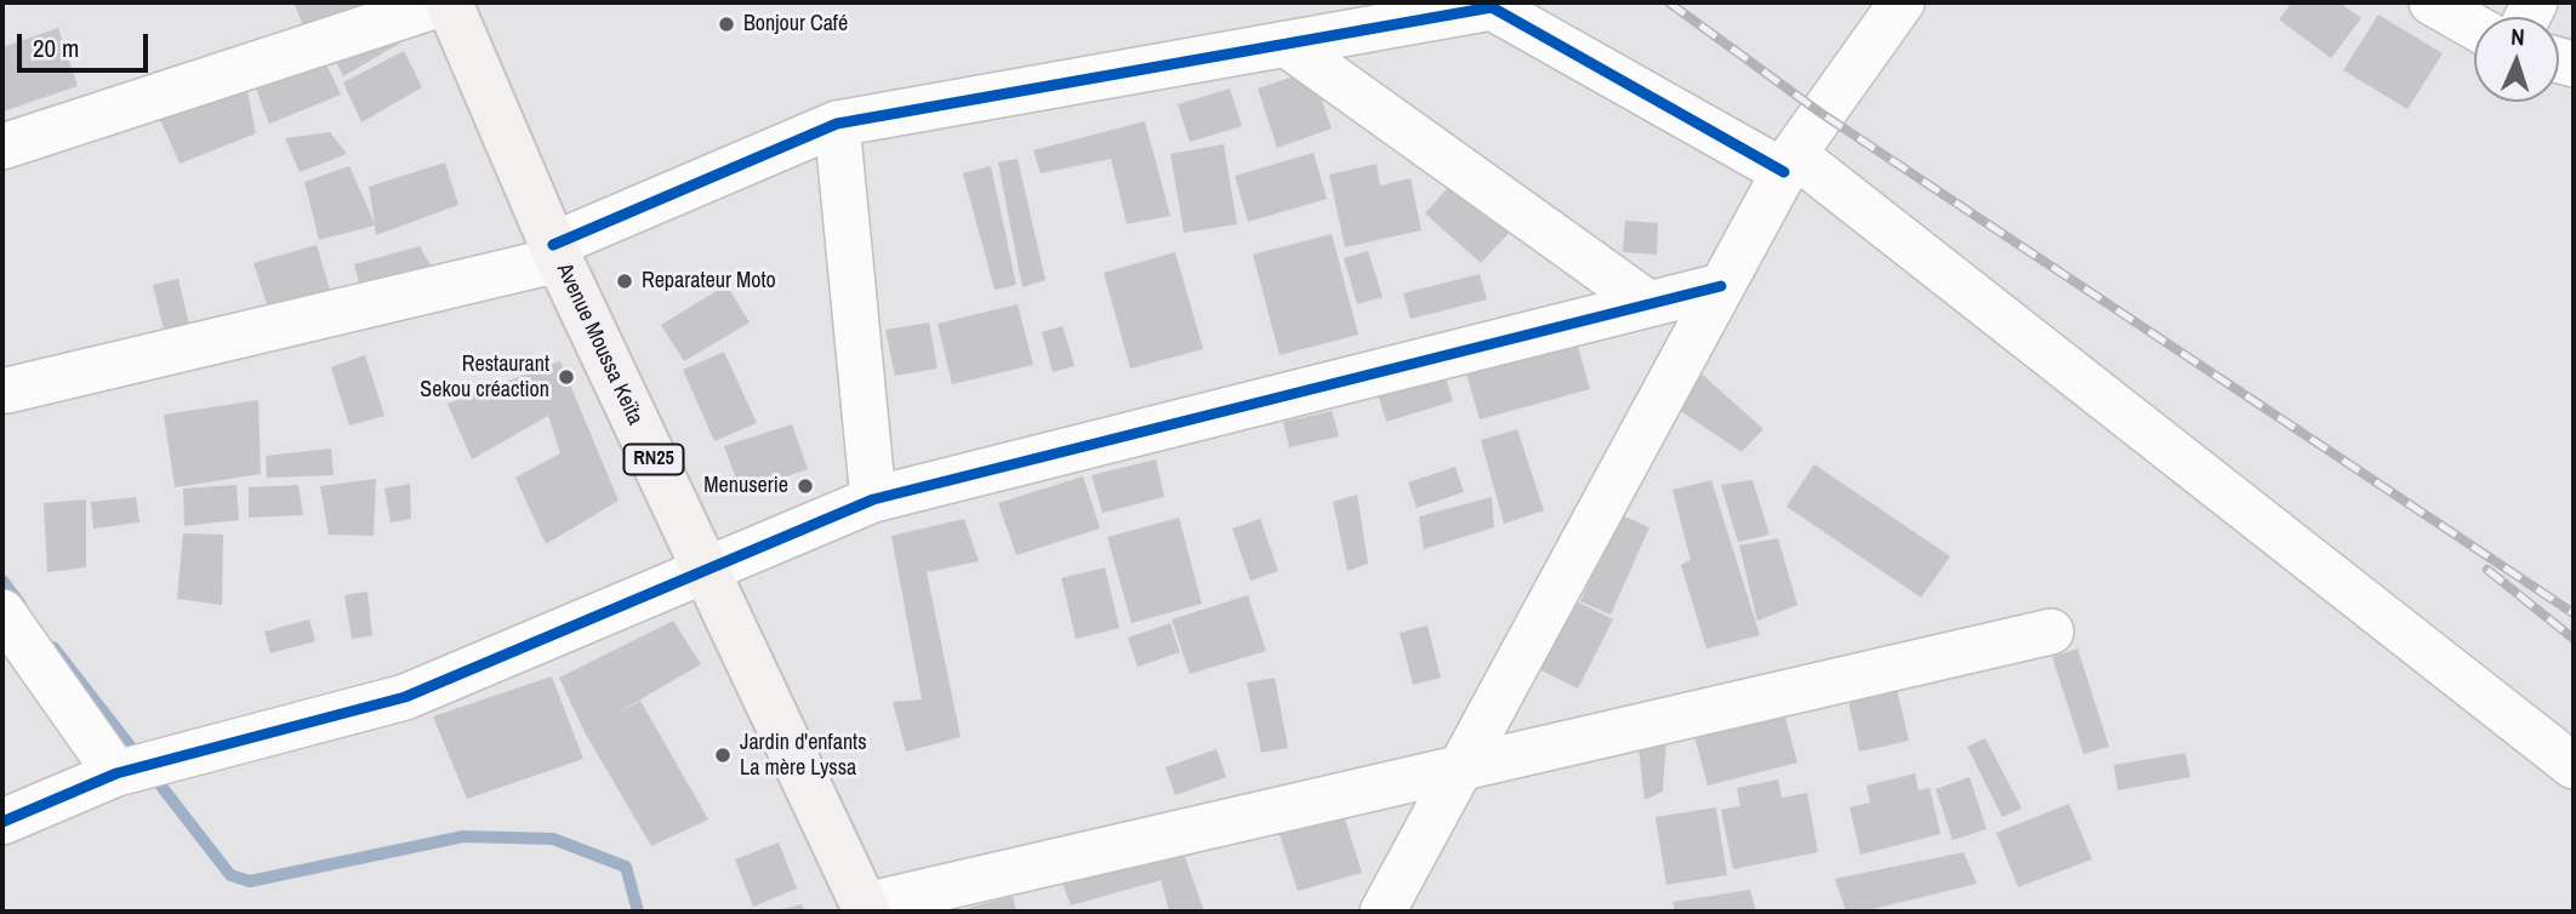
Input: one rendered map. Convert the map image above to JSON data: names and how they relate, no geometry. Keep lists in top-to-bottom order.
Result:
{
  "streets": {
    "main road": ["Avenue Moussa Keïta", "RN25"]
  },
  "places": [
    "Bonjour Café",
    "Reparateur Moto",
    "Restaurant Sekou créaction",
    "Menuserie",
    "Jardin d'enfants La mère Lyssa"
  ],
  "scale_bar": "20 m",
  "north": "top"
}
